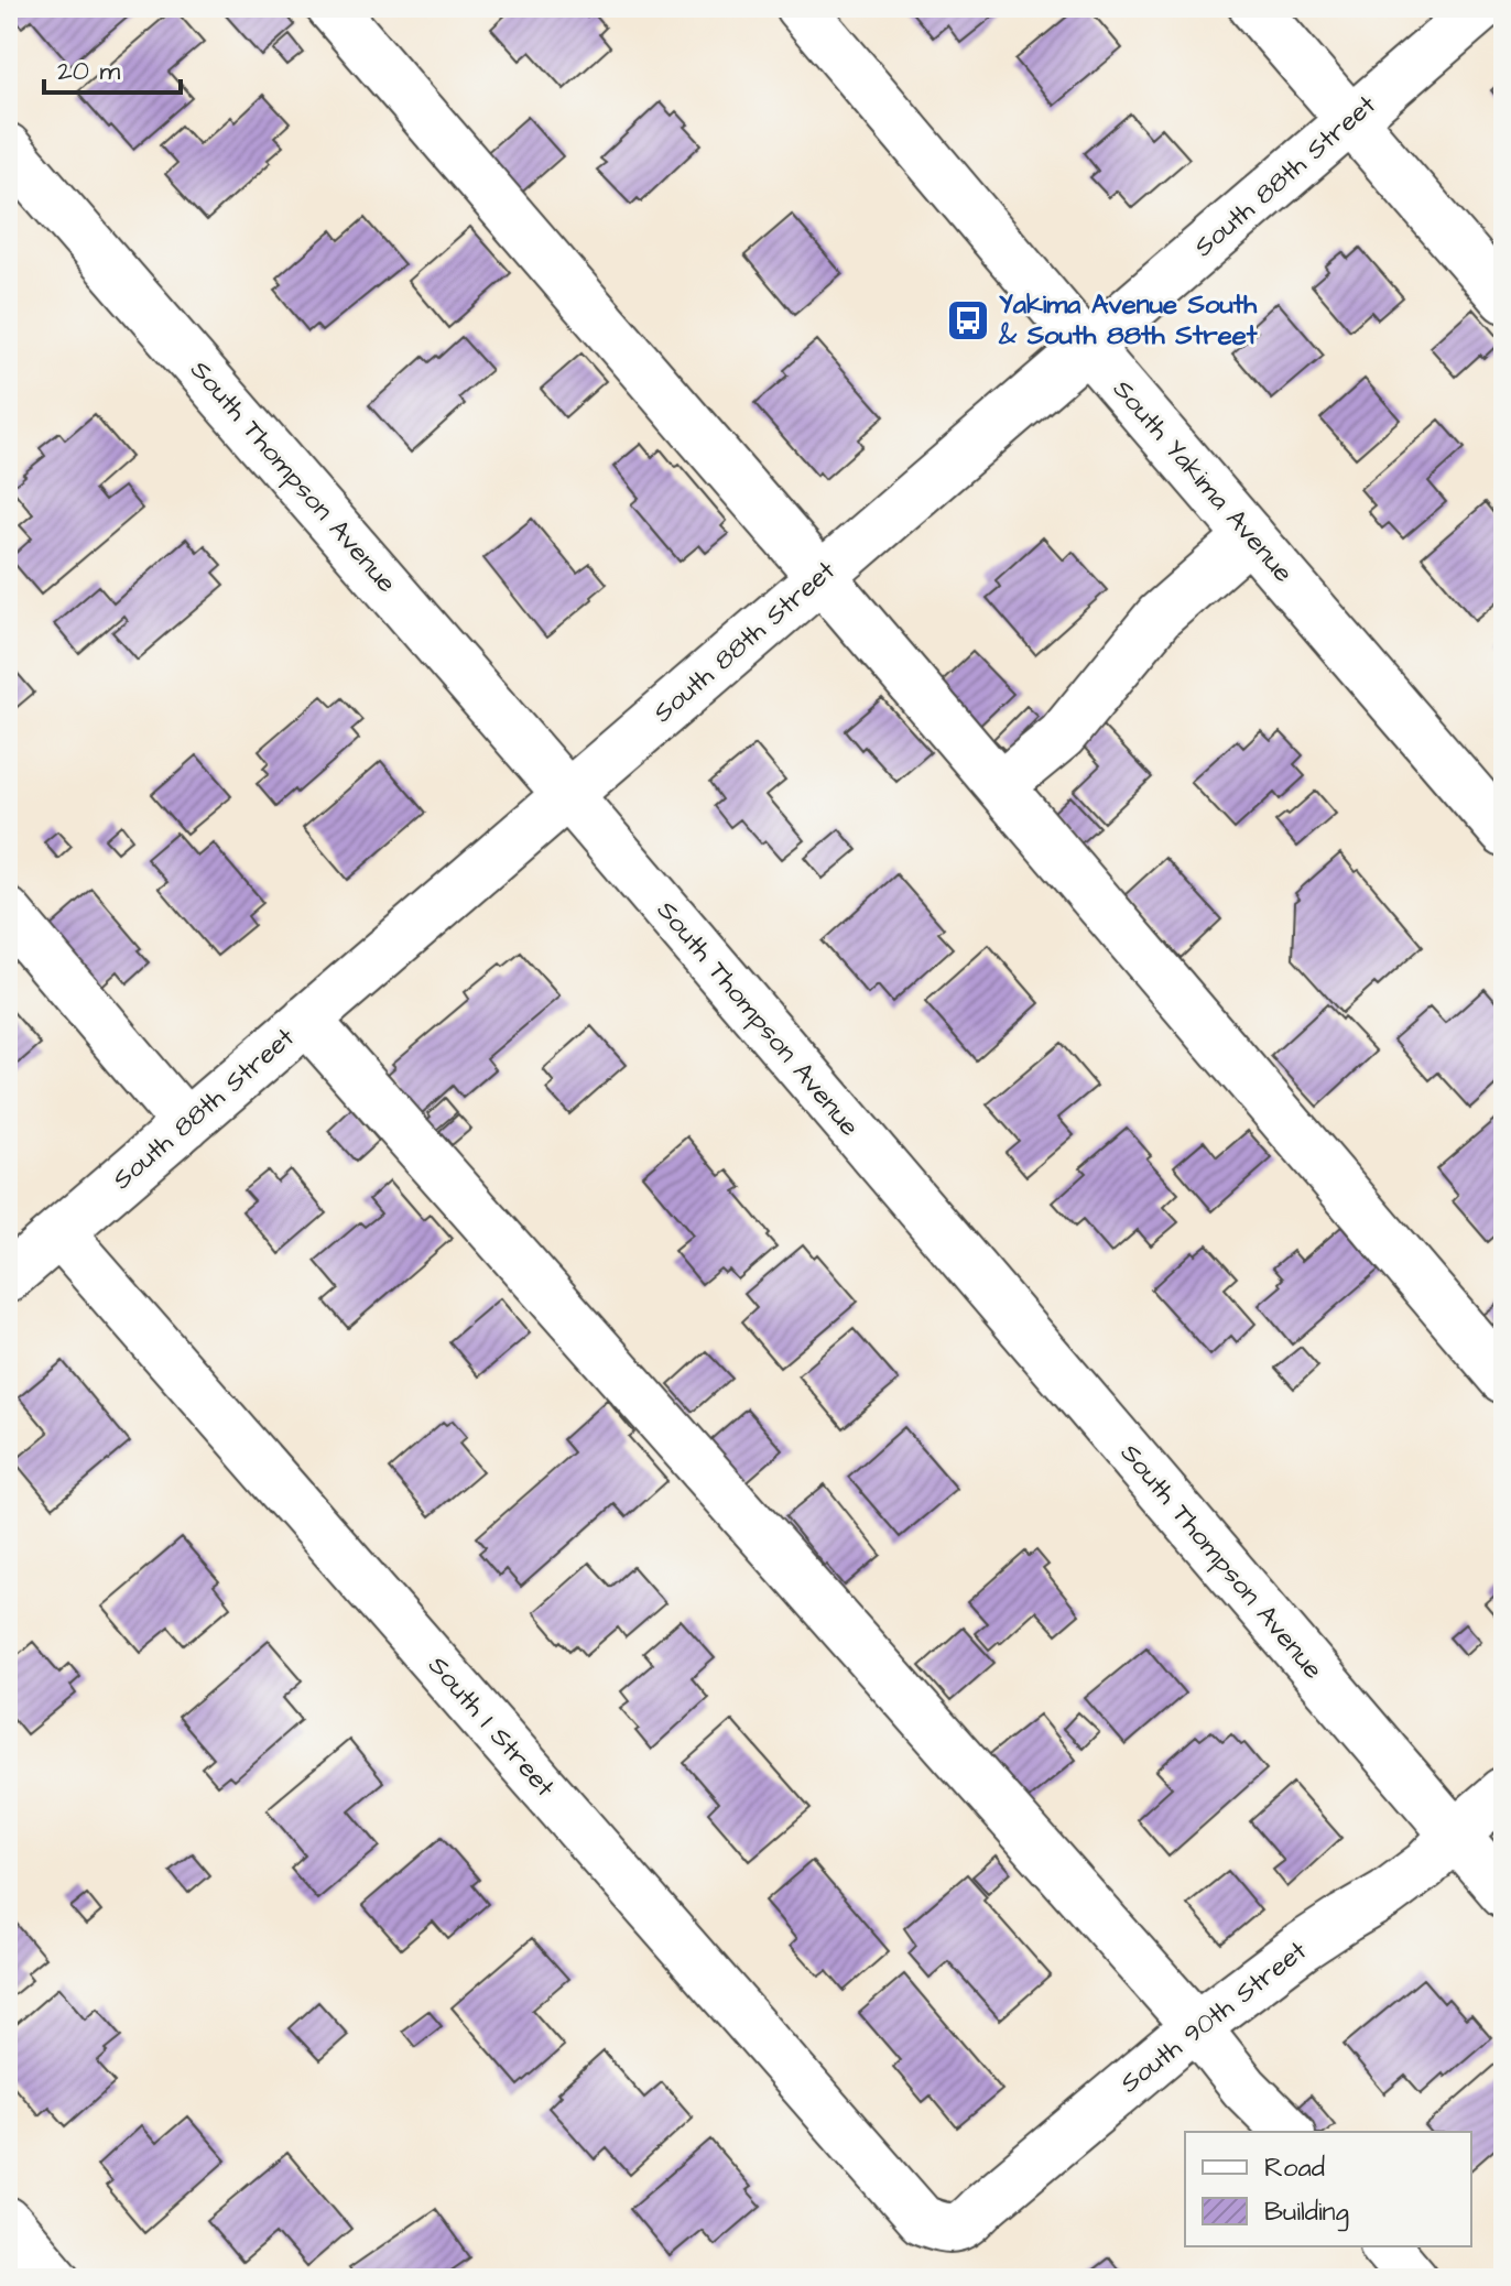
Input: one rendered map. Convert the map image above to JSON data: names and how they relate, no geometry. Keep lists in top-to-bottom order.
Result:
{
  "streets": {
    "street": [
      "South 88th Street",
      "South Thompson Avenue",
      "South Yakima Avenue",
      "South I Street",
      "South 90th Street"
    ]
  },
  "crossings": [
    ["South 88th Street", "South Thompson Avenue"],
    ["South 88th Street", "South Yakima Avenue"],
    ["South 88th Street", "South I Street"],
    ["South Thompson Avenue", "South 90th Street"],
    ["South I Street", "South 90th Street"]
  ],
  "places": {
    "bus stop": ["Yakima Avenue South & South 88th Street"]
  },
  "legend": ["Road", "Building"],
  "scale_bar": "20 m"
}
